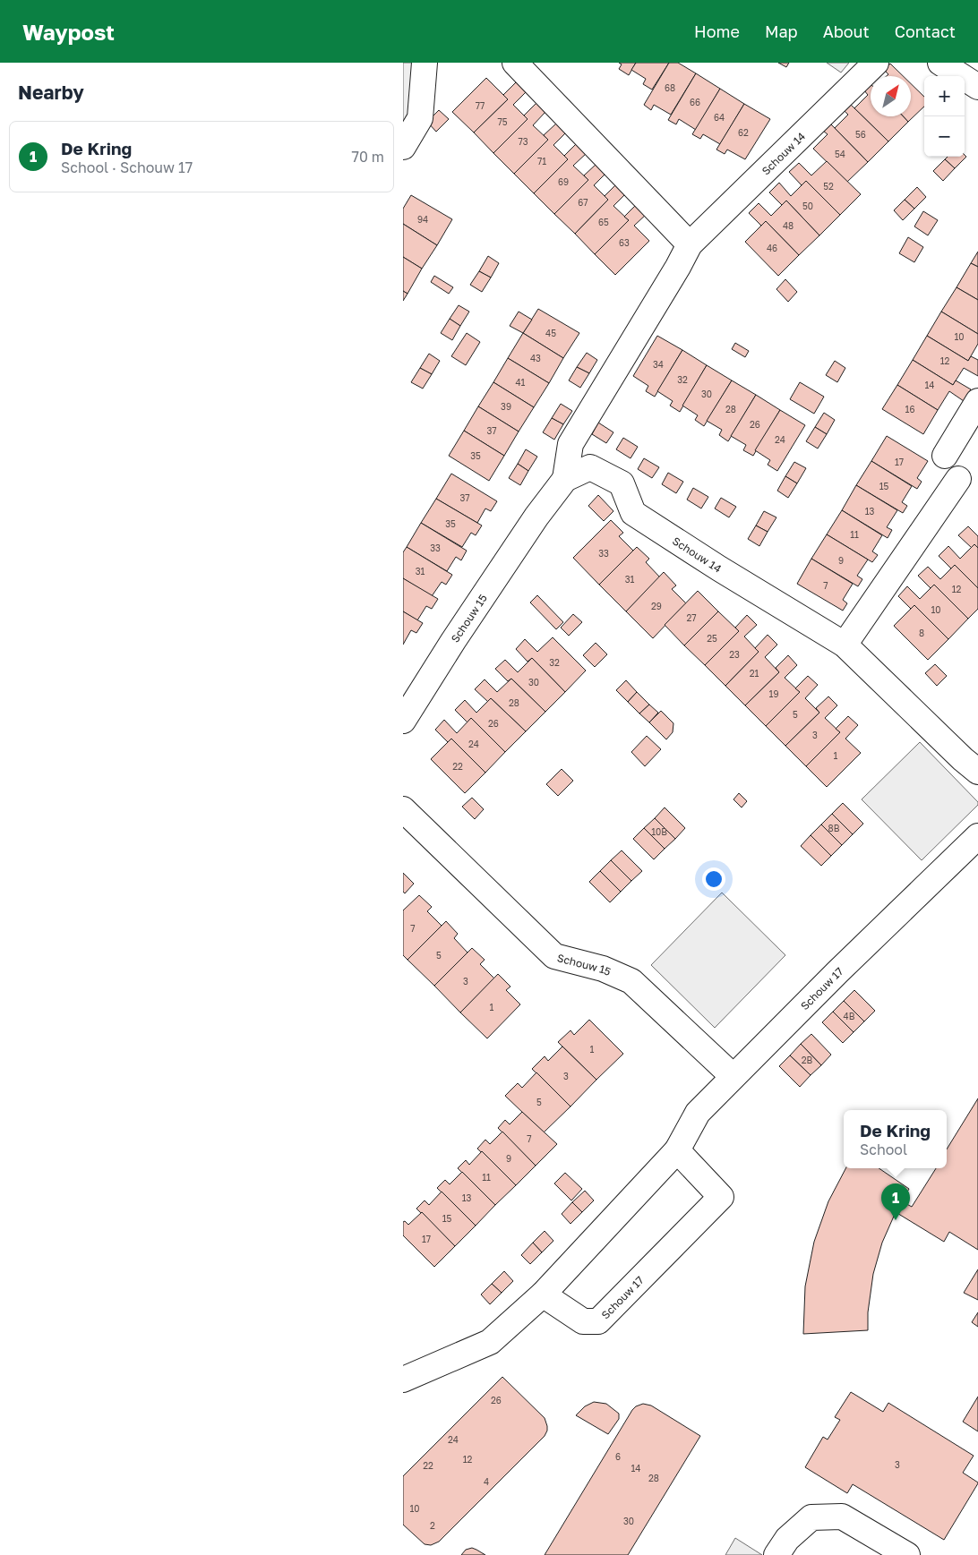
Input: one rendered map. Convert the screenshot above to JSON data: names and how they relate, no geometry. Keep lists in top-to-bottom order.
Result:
{
  "streets": {
    "street": ["Schouw 14", "Schouw 15", "Schouw 17"]
  },
  "crossings": [
    ["Schouw 14", "Schouw 15"],
    ["Schouw 15", "Schouw 17"]
  ],
  "house_numbers": [
    "68",
    "66",
    "77",
    "64",
    "75",
    "62",
    "56",
    "73",
    "54",
    "71",
    "69",
    "52",
    "67",
    "50",
    "94",
    "65",
    "48",
    "63",
    "46",
    "45",
    "10",
    "43",
    "12",
    "34",
    "32",
    "41",
    "14",
    "30",
    "39",
    "28",
    "16",
    "26",
    "37",
    "24",
    "35",
    "17",
    "15",
    "37",
    "13",
    "35",
    "11",
    "33",
    "33",
    "9",
    "31",
    "31",
    "7",
    "12",
    "29",
    "10",
    "27",
    "8",
    "25",
    "23",
    "32",
    "21",
    "30",
    "19",
    "28",
    "5",
    "26",
    "3",
    "24",
    "1",
    "22",
    "8B",
    "10B",
    "7",
    "5",
    "3",
    "1",
    "4B",
    "1",
    "2B",
    "3",
    "5",
    "7",
    "9",
    "11",
    "13",
    "15",
    "17",
    "26",
    "24",
    "6",
    "12",
    "3",
    "22",
    "14",
    "28",
    "4",
    "10",
    "30",
    "2"
  ],
  "north": "top right",
  "page": {
    "header": "Waypost",
    "nav": [
      "Home",
      "Map",
      "About",
      "Contact"
    ],
    "heading": "Nearby",
    "map_buttons": ["+", "−"],
    "list": [
      {
        "mark": "1",
        "name": "De Kring",
        "note": "School · Schouw 17",
        "value": "70 m"
      }
    ],
    "popup": ["De Kring", "School"],
    "pins": "1"
  }
}
